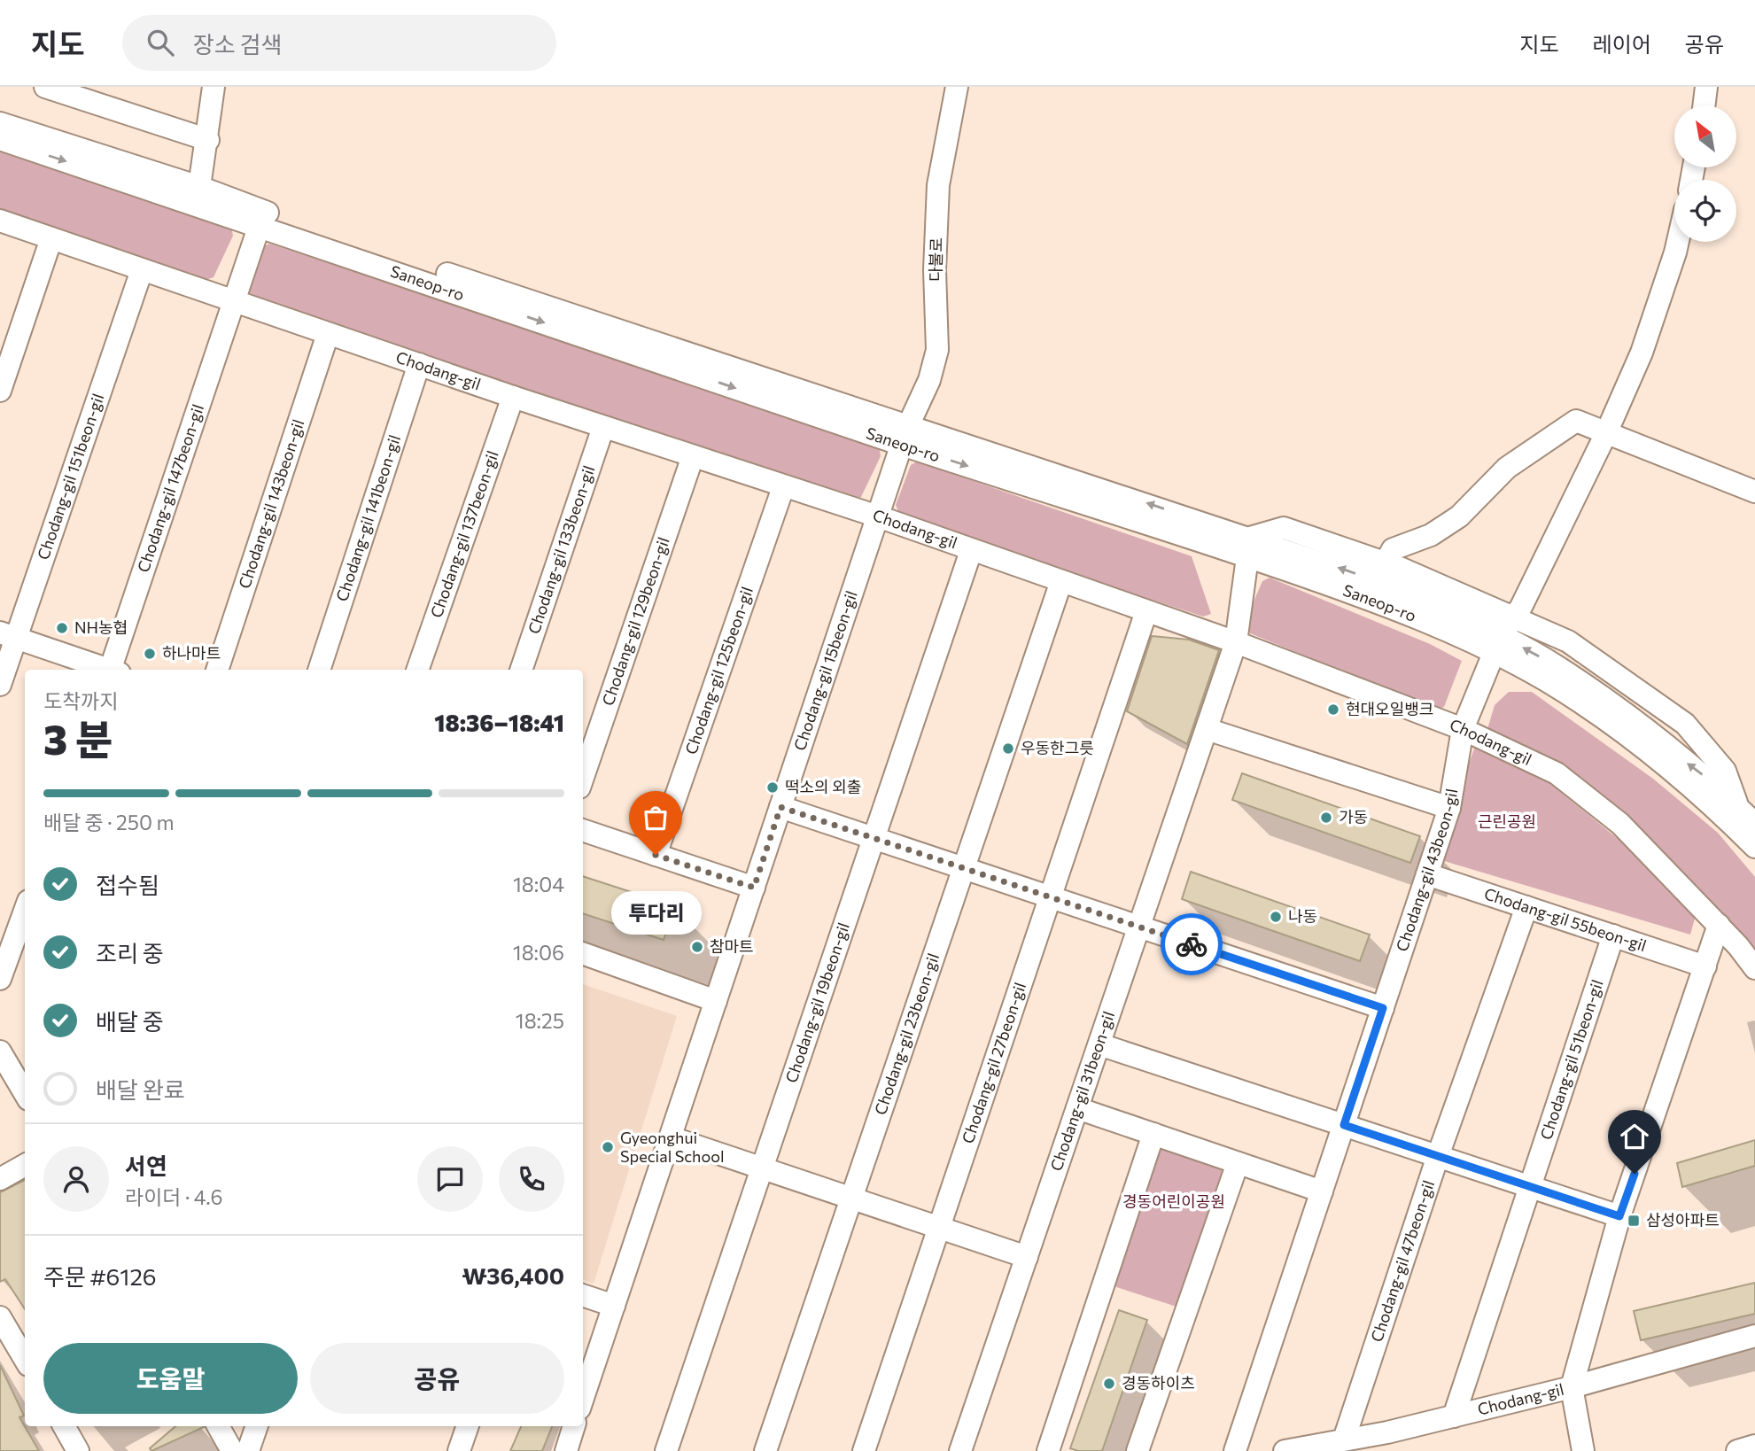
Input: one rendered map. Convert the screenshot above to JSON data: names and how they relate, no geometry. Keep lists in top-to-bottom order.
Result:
{
  "streets": {
    "street": [
      "다불로",
      "Saneop-ro",
      "Chodang-gil",
      "Chodang-gil 151beon-gil",
      "Chodang-gil 147beon-gil",
      "Chodang-gil 143beon-gil",
      "Chodang-gil 141beon-gil",
      "Chodang-gil 137beon-gil",
      "Chodang-gil 133beon-gil",
      "Chodang-gil 129beon-gil",
      "Chodang-gil 125beon-gil",
      "Chodang-gil 15beon-gil",
      "Chodang-gil 43beon-gil",
      "Chodang-gil 55beon-gil",
      "Chodang-gil 19beon-gil",
      "Chodang-gil 23beon-gil",
      "Chodang-gil 51beon-gil",
      "Chodang-gil 27beon-gil",
      "Chodang-gil 31beon-gil",
      "Chodang-gil 47beon-gil"
    ]
  },
  "crossings": [
    ["다불로", "Saneop-ro"],
    ["다불로", "Chodang-gil"],
    ["다불로", "Chodang-gil 15beon-gil"],
    ["Saneop-ro", "Chodang-gil 147beon-gil"],
    ["Saneop-ro", "Chodang-gil 43beon-gil"],
    ["Saneop-ro", "Chodang-gil 31beon-gil"],
    ["Chodang-gil", "Chodang-gil 151beon-gil"],
    ["Chodang-gil", "Chodang-gil 147beon-gil"],
    ["Chodang-gil", "Chodang-gil 143beon-gil"],
    ["Chodang-gil", "Chodang-gil 141beon-gil"],
    ["Chodang-gil", "Chodang-gil 137beon-gil"],
    ["Chodang-gil", "Chodang-gil 133beon-gil"],
    ["Chodang-gil", "Chodang-gil 129beon-gil"],
    ["Chodang-gil", "Chodang-gil 125beon-gil"],
    ["Chodang-gil", "Chodang-gil 15beon-gil"],
    ["Chodang-gil", "Chodang-gil 43beon-gil"],
    ["Chodang-gil", "Chodang-gil 19beon-gil"],
    ["Chodang-gil", "Chodang-gil 23beon-gil"],
    ["Chodang-gil", "Chodang-gil 51beon-gil"],
    ["Chodang-gil", "Chodang-gil 27beon-gil"],
    ["Chodang-gil", "Chodang-gil 31beon-gil"],
    ["Chodang-gil", "Chodang-gil 47beon-gil"],
    ["Chodang-gil 43beon-gil", "Chodang-gil 55beon-gil"],
    ["Chodang-gil 55beon-gil", "Chodang-gil 51beon-gil"],
    ["Chodang-gil 55beon-gil", "Chodang-gil 47beon-gil"]
  ],
  "parks": ["근린공원", "경동어린이공원"],
  "places": {
    "other": [
      "NH농협",
      "하나마트",
      "현대오일뱅크",
      "우동한그릇",
      "떡소의 외출",
      "가동",
      "투다리",
      "나동",
      "참마트",
      "Gyeonghui Special School",
      "경동하이츠"
    ],
    "transit": ["삼성아파트"]
  },
  "north": "top left",
  "page": {
    "header": "지도",
    "search": "장소 검색",
    "nav": ["지도", "레이어", "공유"],
    "heading": ["3 분", "도착까지", "18:36–18:41"],
    "panel": [
      "서연",
      "라이더 · 4.6",
      "주문 #6126",
      "₩36,400"
    ],
    "bar": "배달 중 · 250 m",
    "list": [
      ["접수됨", "18:04"],
      ["조리 중", "18:06"],
      ["배달 중", "18:25"],
      "배달 완료"
    ],
    "bubble": "투다리",
    "buttons": ["도움말", "공유"]
  }
}
